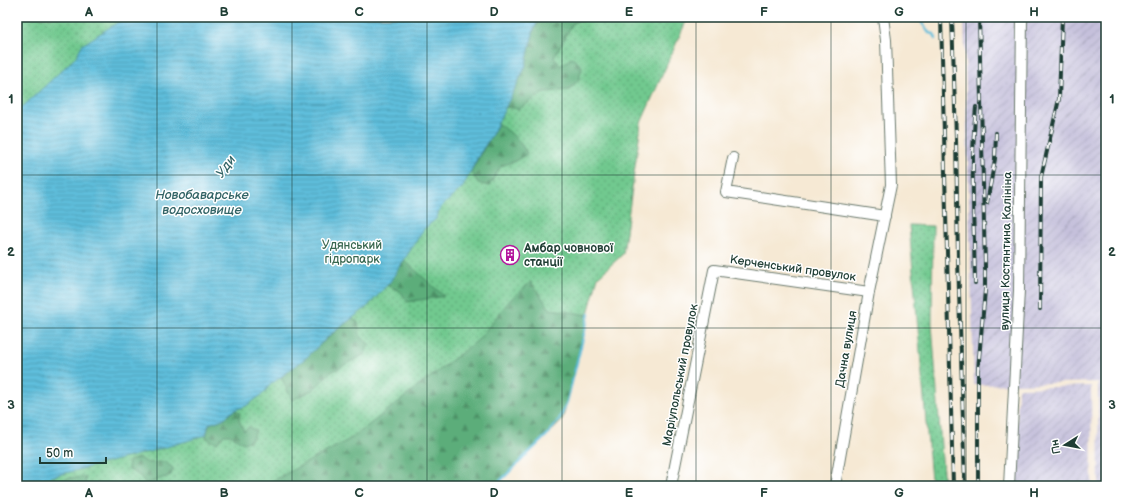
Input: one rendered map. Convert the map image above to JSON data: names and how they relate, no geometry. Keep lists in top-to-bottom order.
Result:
{
  "streets": {
    "street": [
      "вулиця Костянтина Калініна",
      "Керченський провулок",
      "Дачна вулиця",
      "Маріупольський провулок"
    ]
  },
  "crossings": [
    ["Керченський провулок", "Дачна вулиця"],
    ["Керченський провулок", "Маріупольський провулок"]
  ],
  "water": ["Уди", "Новобаварське водосховище"],
  "parks": ["Удянський гідропарк"],
  "places": {
    "building": ["Амбар човнової станції"]
  },
  "scale_bar": "50 m",
  "north": "left",
  "grid": {
    "columns": [
      "A",
      "B",
      "C",
      "D",
      "E",
      "F",
      "G",
      "H"
    ],
    "rows": ["1", "2", "3"]
  }
}
